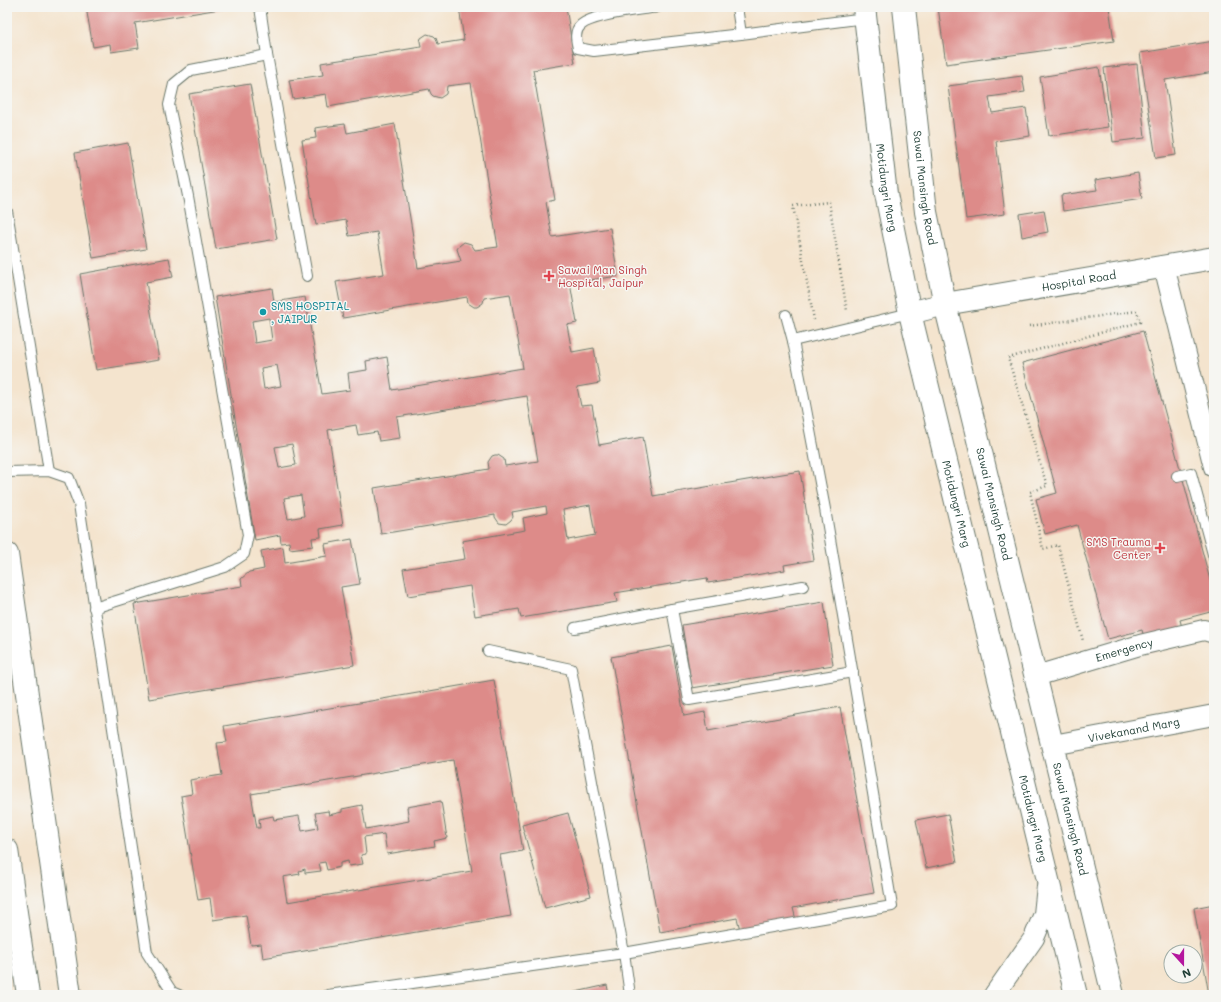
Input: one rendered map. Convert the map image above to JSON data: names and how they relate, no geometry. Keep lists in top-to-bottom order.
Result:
{
  "streets": {
    "main road": ["Motidungri Marg", "Sawai Mansingh Road", "Hospital Road"],
    "street": ["Emergency", "Vivekanand Marg"]
  },
  "crossings": [
    ["Motidungri Marg", "Hospital Road"],
    ["Sawai Mansingh Road", "Hospital Road"],
    ["Sawai Mansingh Road", "Emergency"],
    ["Sawai Mansingh Road", "Vivekanand Marg"]
  ],
  "places": {
    "health": ["Sawai Man Singh Hospital, Jaipur", "SMS Trauma Center"],
    "other": ["SMS HOSPITAL , JAIPUR"]
  },
  "north": "bottom"
}
